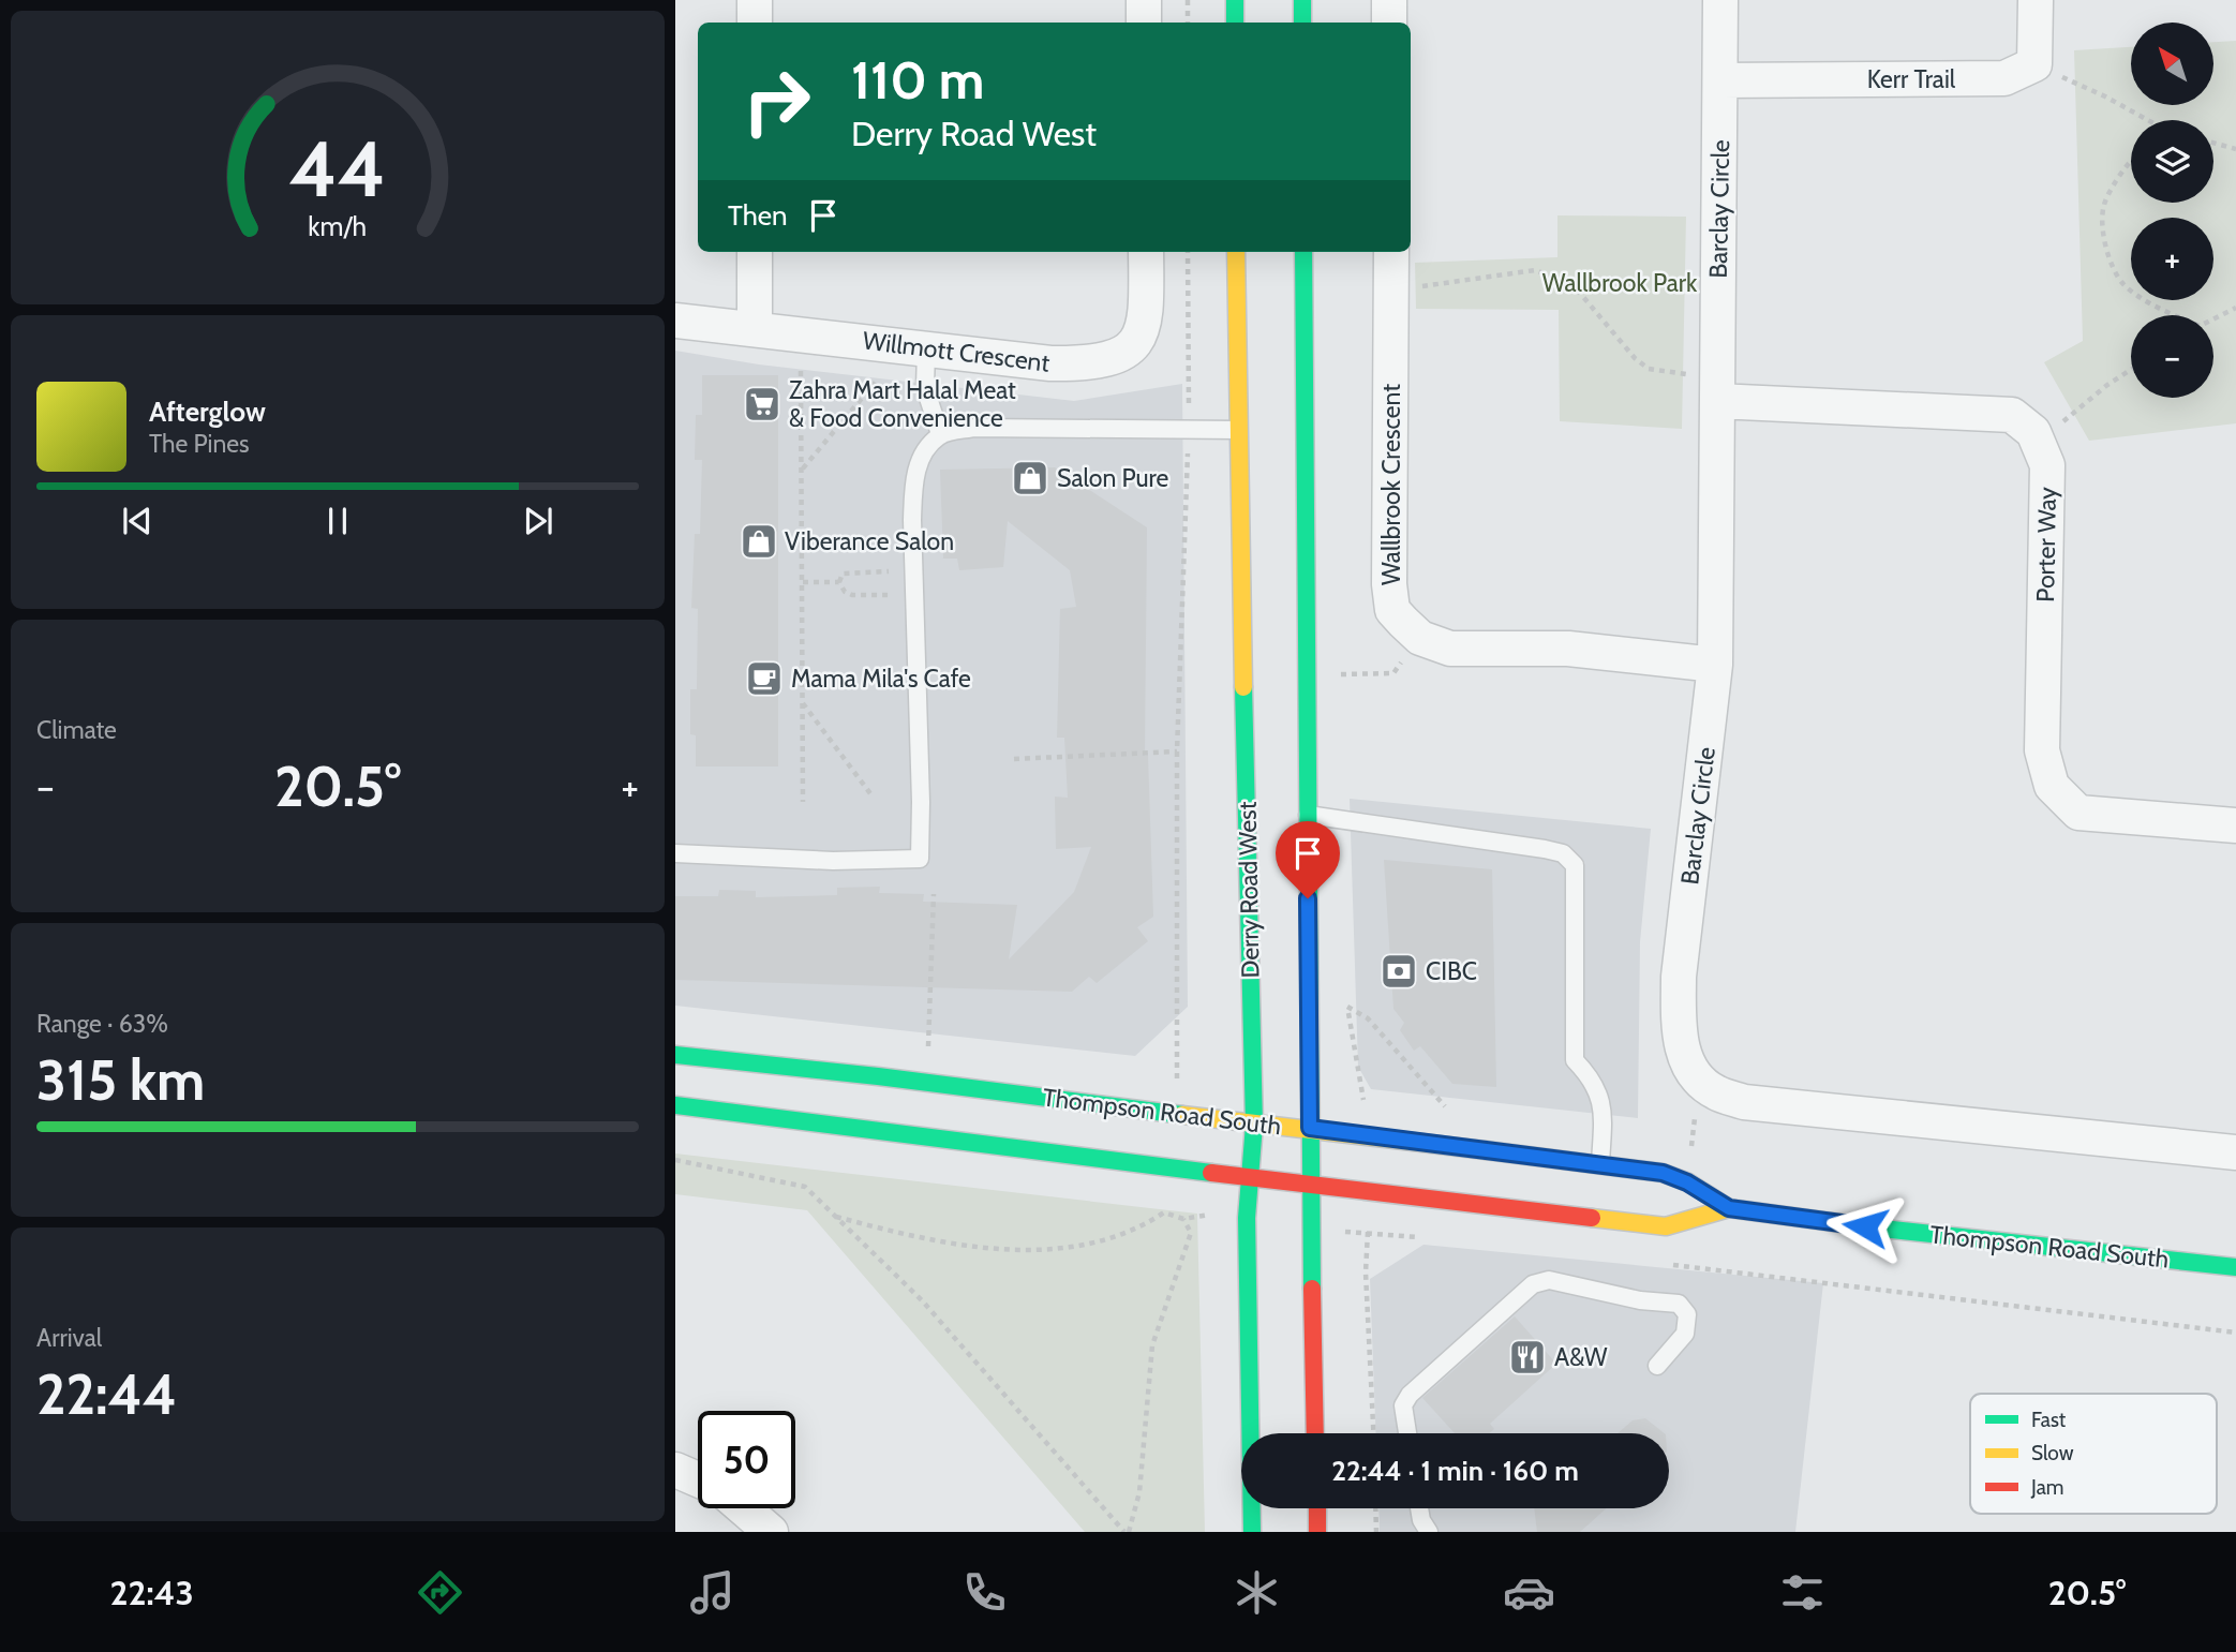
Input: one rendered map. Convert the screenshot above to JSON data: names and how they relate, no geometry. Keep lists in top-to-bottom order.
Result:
{
  "streets": {
    "main road": ["Derry Road West", "Thompson Road South"],
    "street": [
      "Kerr Trail",
      "Barclay Circle",
      "Willmott Crescent",
      "Wallbrook Crescent",
      "Porter Way"
    ]
  },
  "crossings": [
    ["Kerr Trail", "Barclay Circle"],
    ["Barclay Circle", "Wallbrook Crescent"],
    ["Barclay Circle", "Porter Way"],
    ["Derry Road West", "Thompson Road South"]
  ],
  "parks": ["Wallbrook Park"],
  "places": {
    "supermarket": ["Zahra Mart Halal Meat & Food Convenience"],
    "shop": ["Salon Pure", "Viberance Salon"],
    "cafe": ["Mama Mila's Cafe"],
    "bank": ["CIBC"],
    "restaurant": ["A&W"]
  },
  "legend": ["Fast", "Slow", "Jam"],
  "north": "top left",
  "page": {
    "map_buttons": ["+", "−"],
    "turn": ["110 m", "Derry Road West"],
    "then": "Then",
    "song": ["Afterglow", "The Pines"],
    "tile": [
      "Climate",
      ["Range · 63%", "315 km"],
      ["Arrival", "22:44"]
    ],
    "heat": ["−", "20.5°", "+"],
    "limit": "50",
    "trip": "22:44 · 1 min · 160 m",
    "tabs": ["22:43", "20.5°"],
    "gauge": ["44", "km/h"]
  }
}
